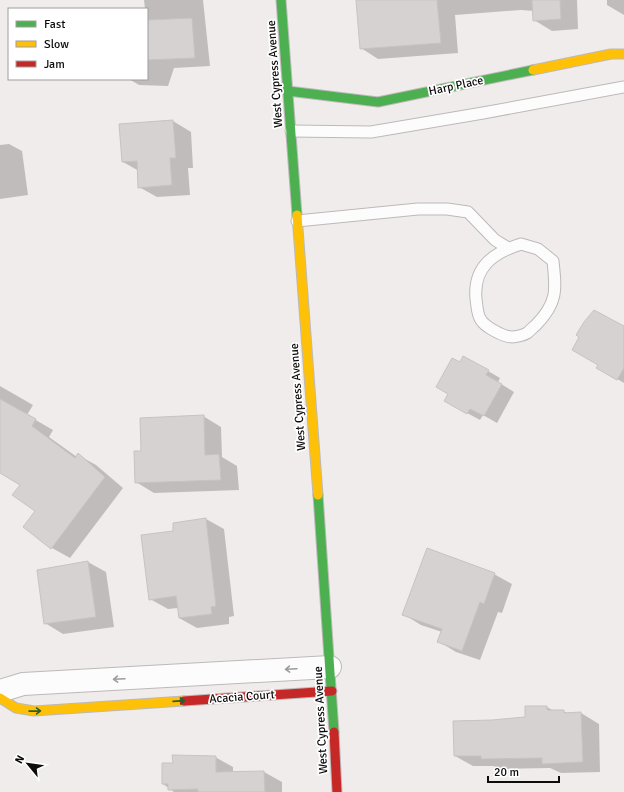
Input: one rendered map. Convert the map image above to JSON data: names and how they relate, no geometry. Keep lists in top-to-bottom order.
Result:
{
  "streets": {
    "main road": ["West Cypress Avenue", "Harp Place", "Acacia Court"]
  },
  "crossings": [
    ["West Cypress Avenue", "Harp Place"],
    ["West Cypress Avenue", "Acacia Court"]
  ],
  "legend": ["Fast", "Slow", "Jam"],
  "scale_bar": "20 m",
  "north": "top left"
}
